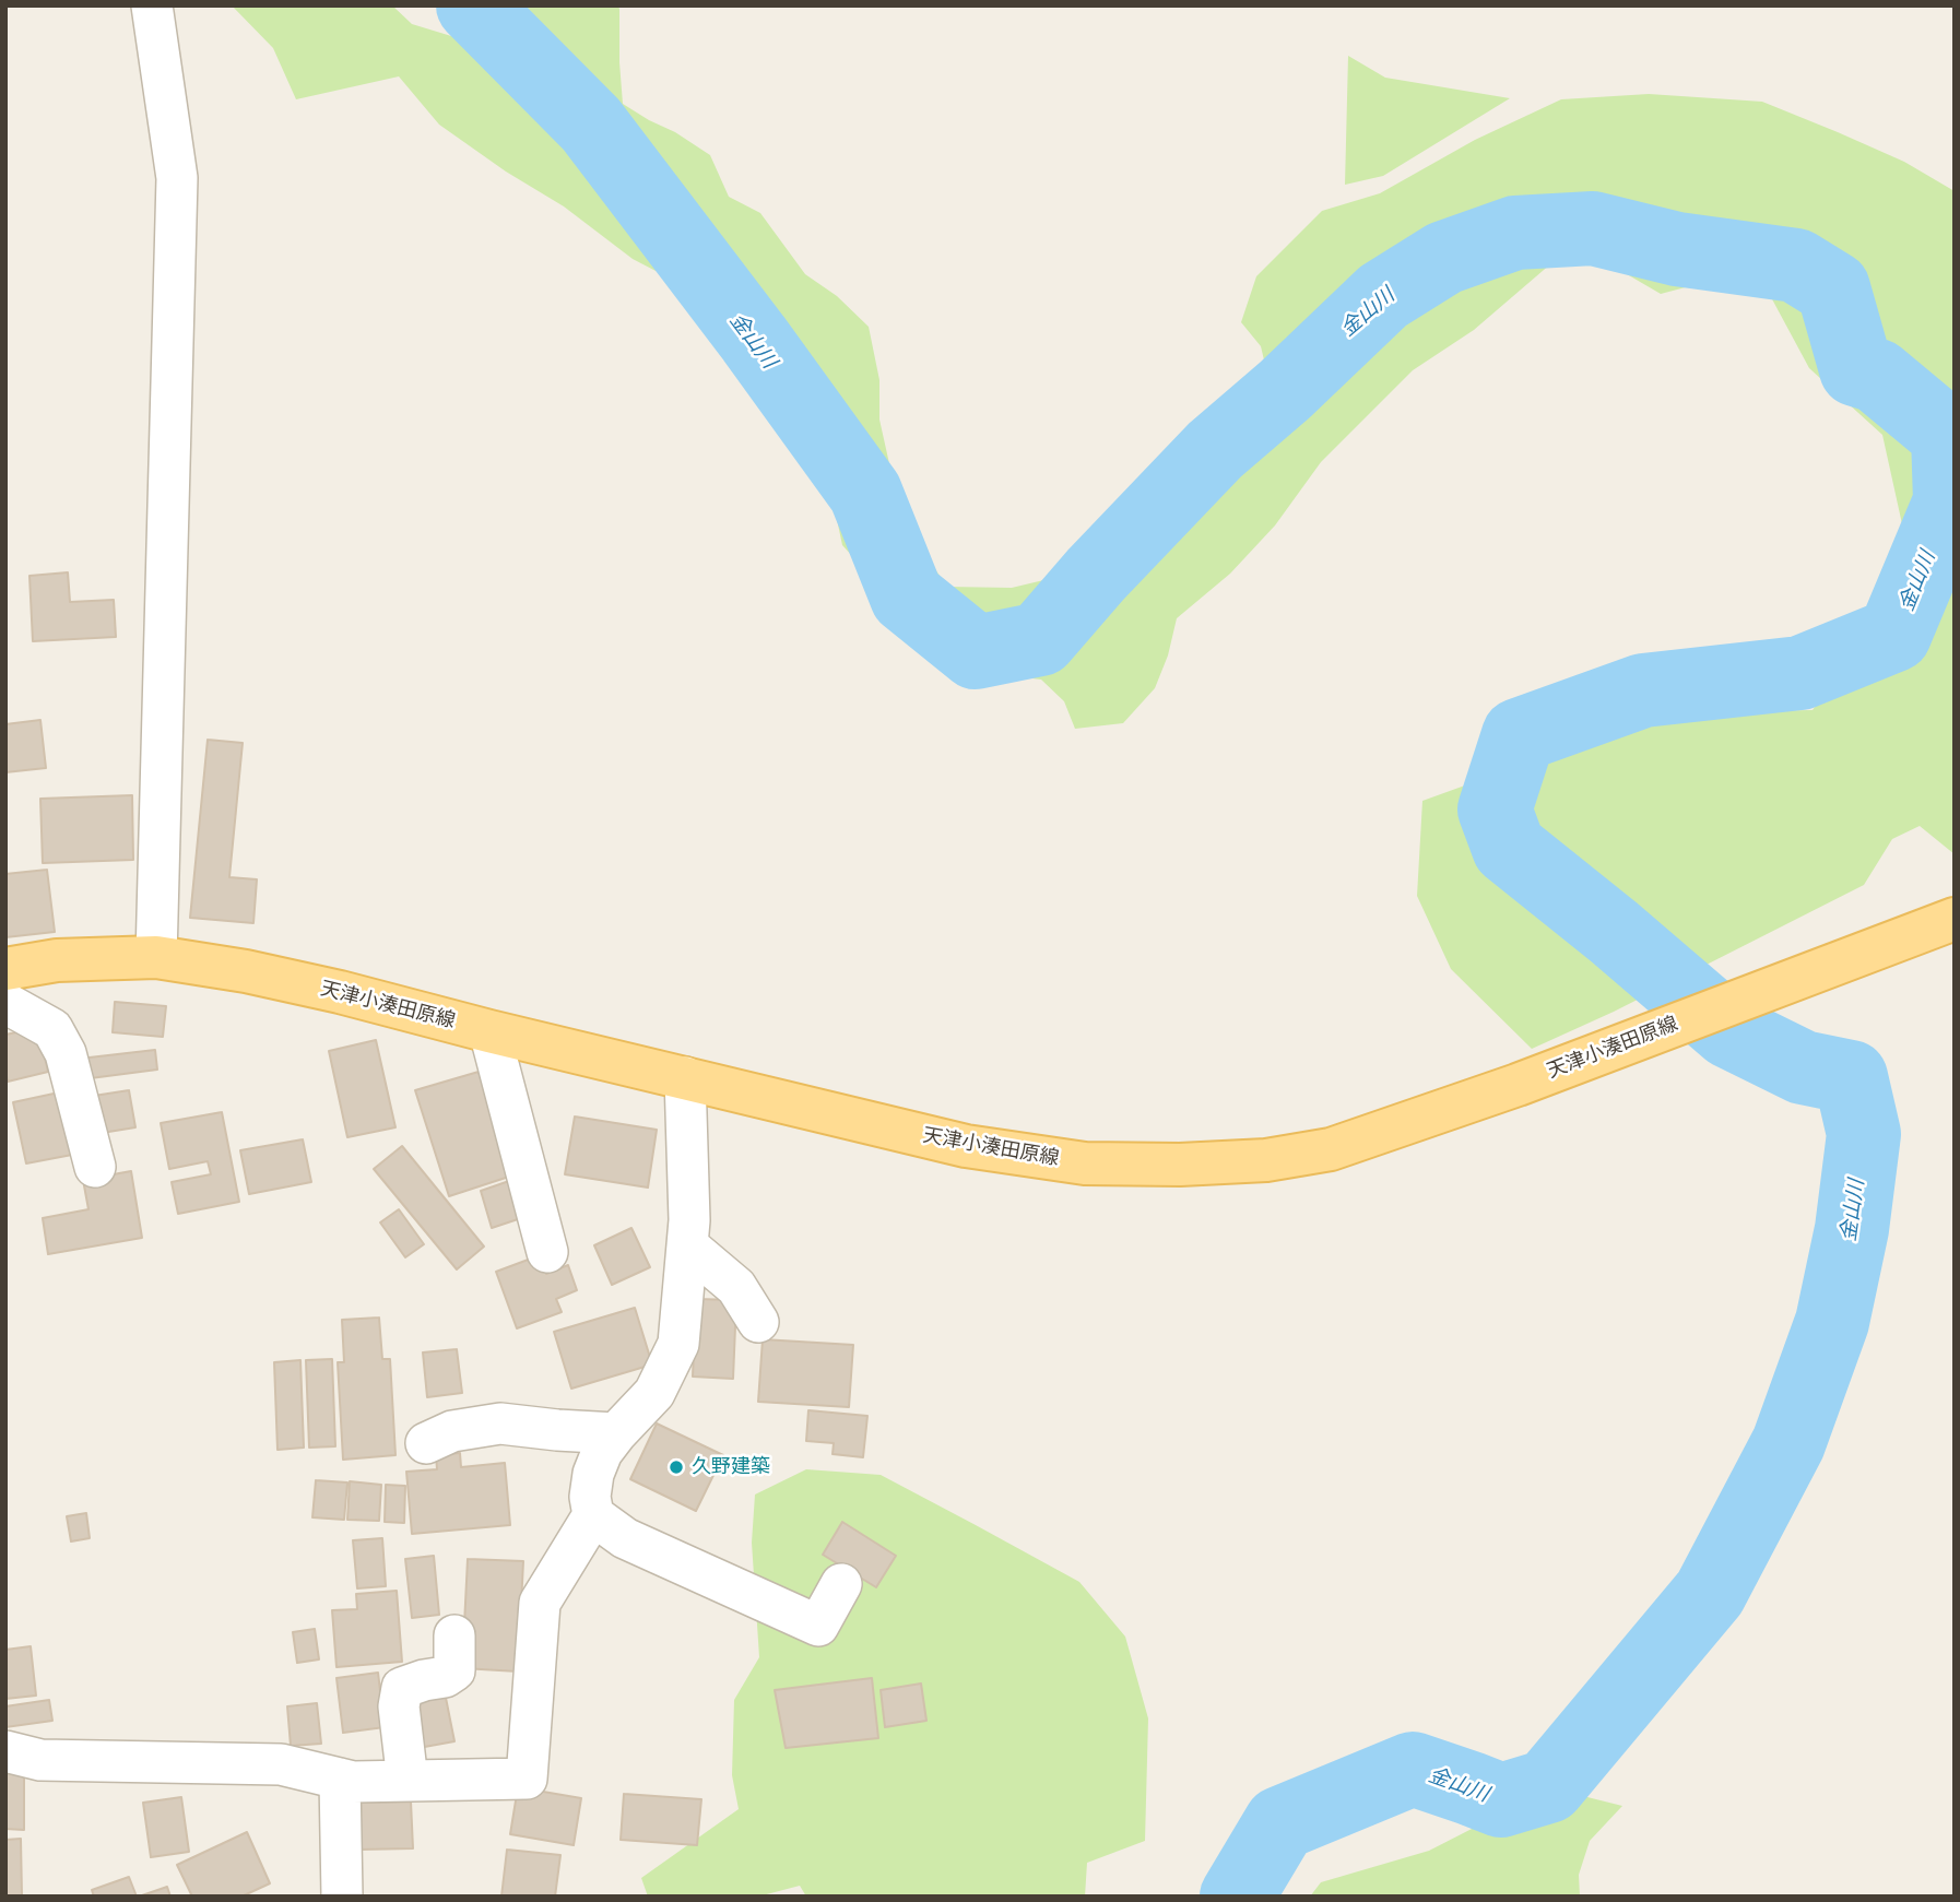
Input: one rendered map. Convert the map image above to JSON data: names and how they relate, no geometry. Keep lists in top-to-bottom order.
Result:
{
  "streets": {
    "main road": ["天津小湊田原線"]
  },
  "water": ["金山川"],
  "places": ["久野建築"]
}
